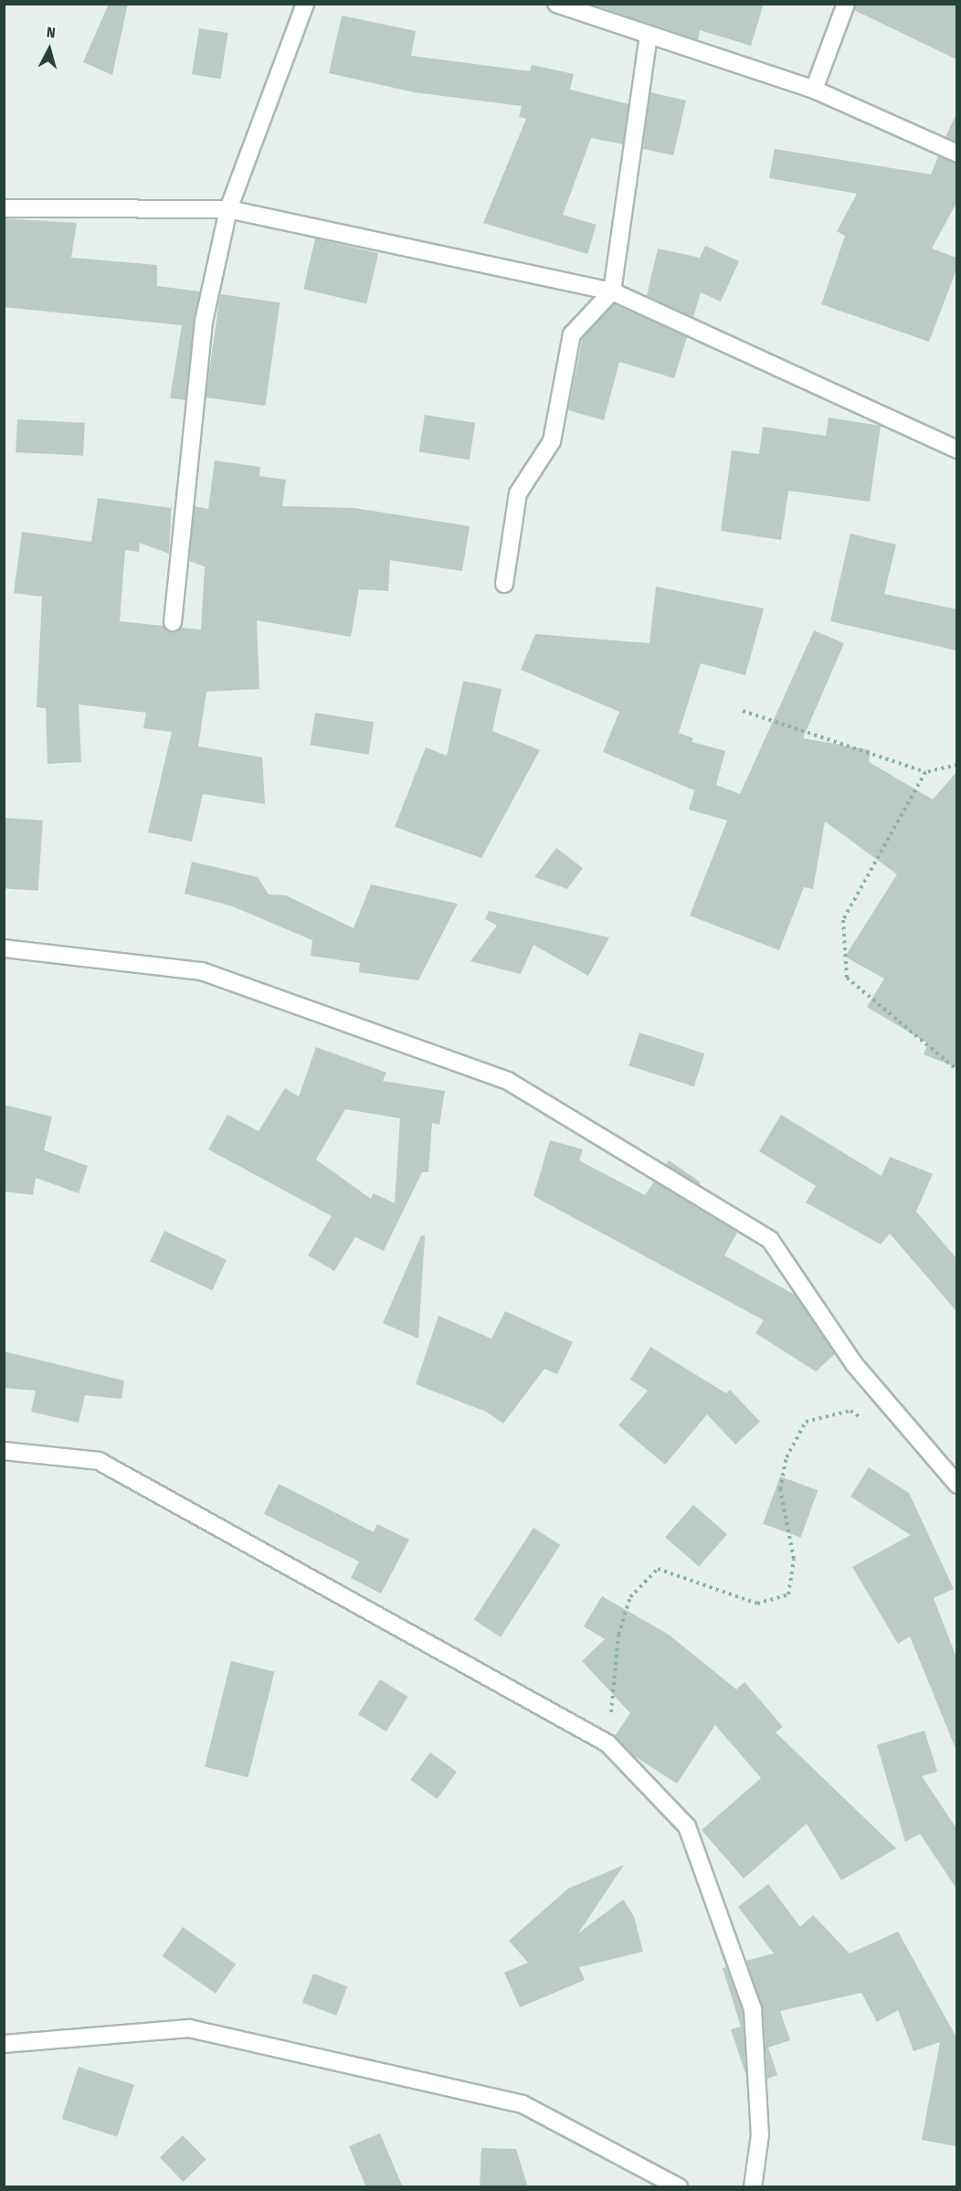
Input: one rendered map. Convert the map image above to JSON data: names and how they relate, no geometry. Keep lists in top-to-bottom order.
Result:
{
  "north": "top"
}
